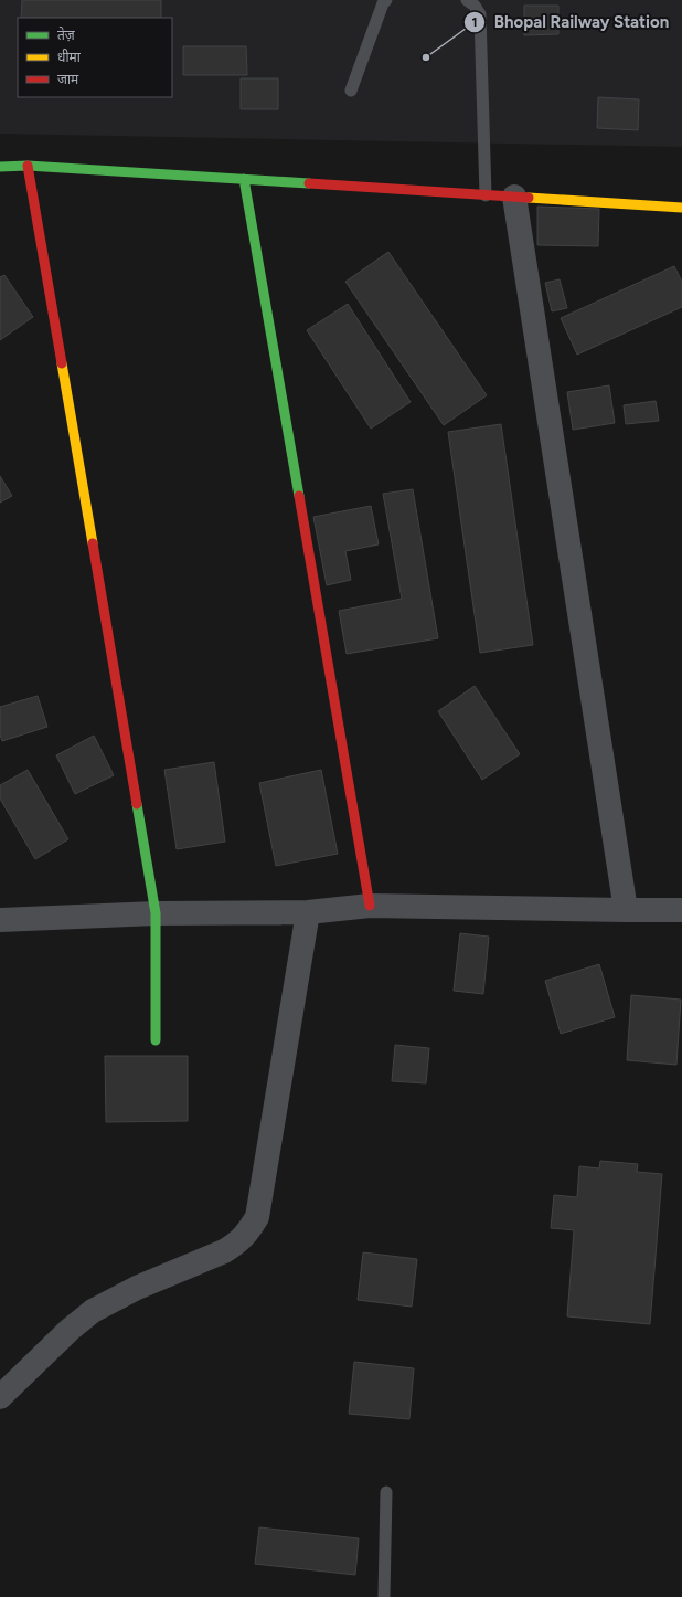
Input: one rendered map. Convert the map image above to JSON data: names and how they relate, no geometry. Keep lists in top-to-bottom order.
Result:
{
  "places": ["Bhopal Railway Station"],
  "legend": ["तेज़", "धीमा", "जाम"]
}
